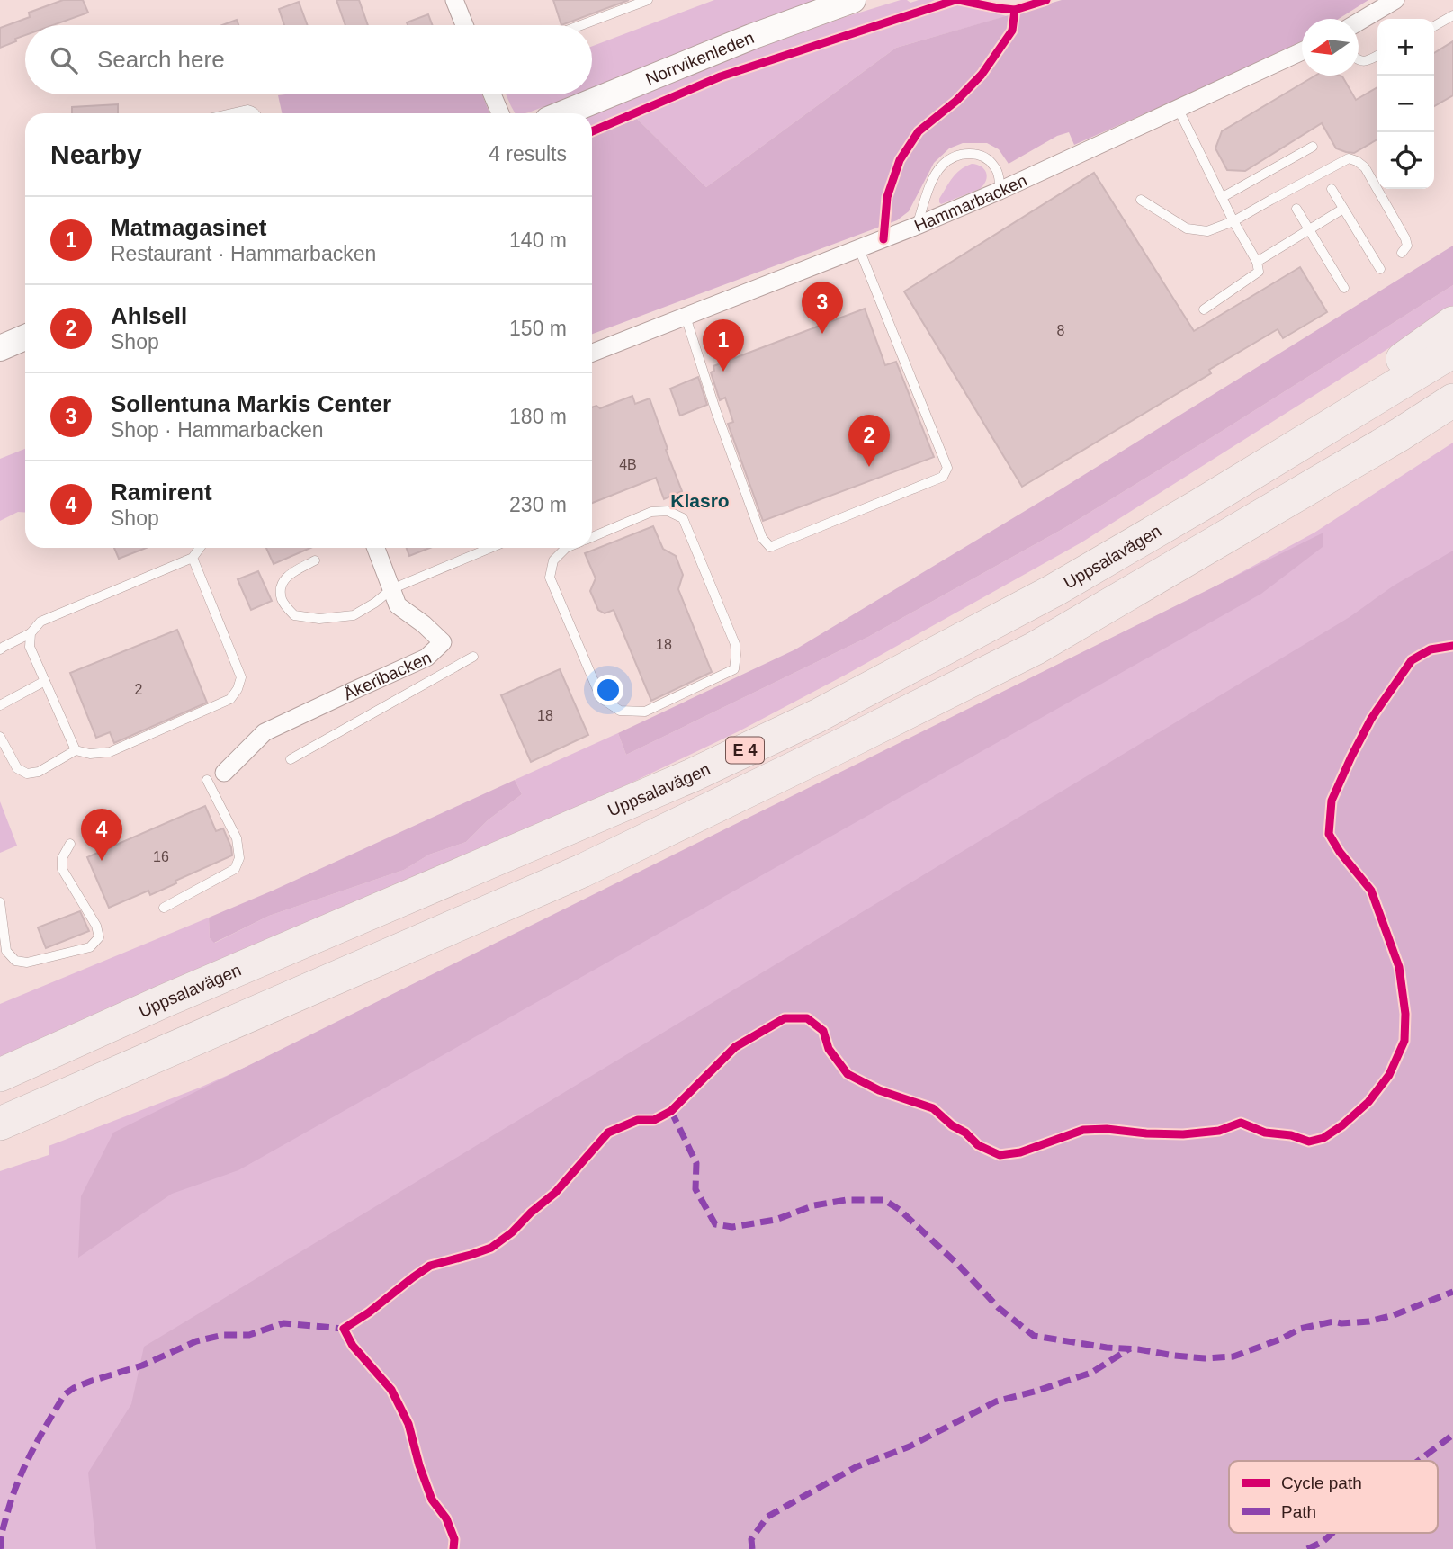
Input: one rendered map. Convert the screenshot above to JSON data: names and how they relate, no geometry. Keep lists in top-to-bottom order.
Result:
{
  "streets": {
    "highway": ["Uppsalavägen", "E 4"],
    "main road": ["Norrvikenleden"],
    "street": ["Hammarbacken", "Åkeribacken"]
  },
  "districts": ["Klasro"],
  "house_numbers": [
    "8",
    "4B",
    "18",
    "2",
    "18",
    "16"
  ],
  "legend": ["Cycle path", "Path"],
  "north": "left",
  "page": {
    "map_buttons": ["+", "−"],
    "search": "Search here",
    "heading": ["Nearby", "4 results"],
    "list": [
      {
        "mark": "1",
        "name": "Matmagasinet",
        "note": "Restaurant · Hammarbacken",
        "value": "140 m"
      },
      {
        "mark": "2",
        "name": "Ahlsell",
        "note": "Shop",
        "value": "150 m"
      },
      {
        "mark": "3",
        "name": "Sollentuna Markis Center",
        "note": "Shop · Hammarbacken",
        "value": "180 m"
      },
      {
        "mark": "4",
        "name": "Ramirent",
        "note": "Shop",
        "value": "230 m"
      }
    ],
    "pins": [
      "3",
      "1",
      "2",
      "4"
    ]
  }
}
